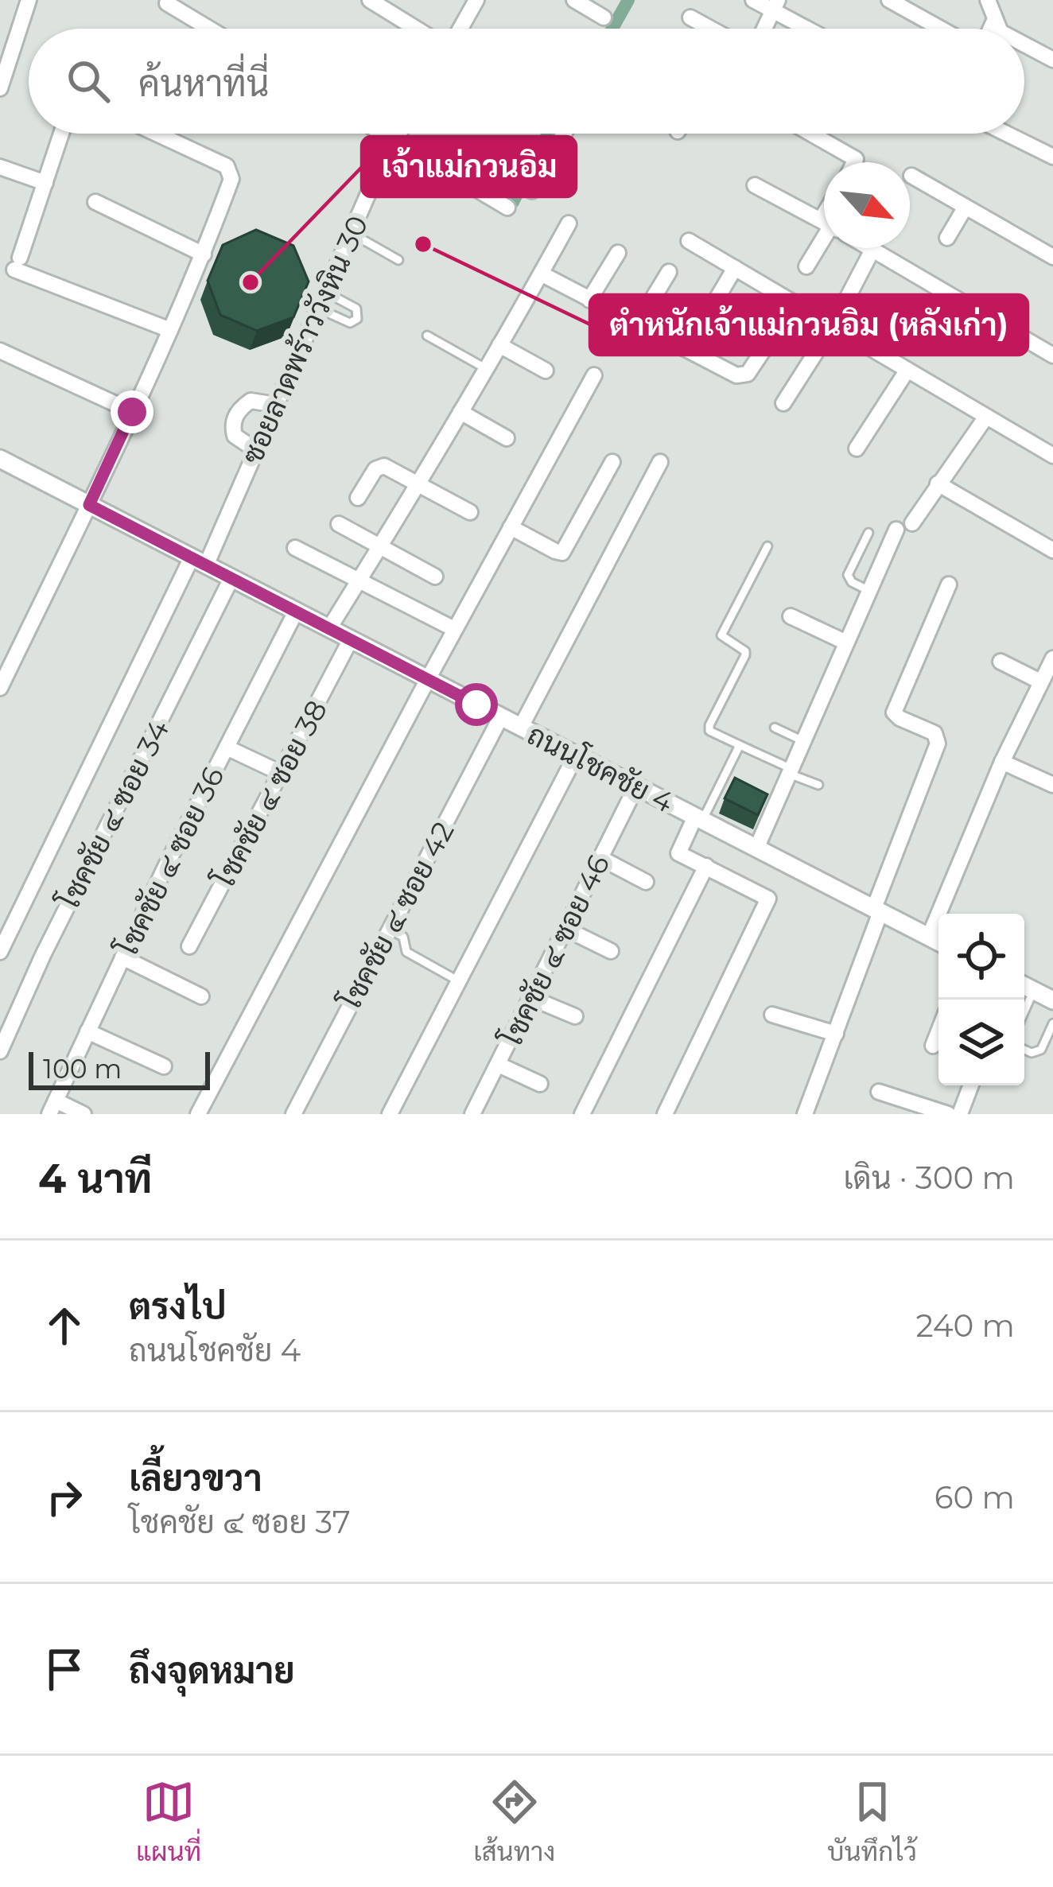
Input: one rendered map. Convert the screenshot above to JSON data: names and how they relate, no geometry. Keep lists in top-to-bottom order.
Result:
{
  "streets": {
    "street": [
      "ซอยลาดพร้าววังหิน 30",
      "ถนนโชคชัย 4",
      "โชคชัย ๔ ซอย 38",
      "โชคชัย ๔ ซอย 34",
      "โชคชัย ๔ ซอย 36",
      "โชคชัย ๔ ซอย 42",
      "โชคชัย ๔ ซอย 46"
    ]
  },
  "crossings": [
    ["ซอยลาดพร้าววังหิน 30", "ถนนโชคชัย 4"],
    ["ถนนโชคชัย 4", "โชคชัย ๔ ซอย 38"],
    ["ถนนโชคชัย 4", "โชคชัย ๔ ซอย 34"],
    ["ถนนโชคชัย 4", "โชคชัย ๔ ซอย 36"],
    ["ถนนโชคชัย 4", "โชคชัย ๔ ซอย 42"],
    ["ถนนโชคชัย 4", "โชคชัย ๔ ซอย 46"]
  ],
  "places": ["ตำหนักเจ้าแม่กวนอิม (หลังเก่า)", "เจ้าแม่กวนอิม"],
  "scale_bar": "100 m",
  "north": "bottom right",
  "page": {
    "search": "ค้นหาที่นี่",
    "scale": "100 m",
    "heading": ["4 นาที", "เดิน · 300 m"],
    "list": [
      ["ตรงไป", "ถนนโชคชัย 4", "240 m"],
      ["เลี้ยวขวา", "โชคชัย ๔ ซอย 37", "60 m"],
      "ถึงจุดหมาย"
    ],
    "nav": ["แผนที่", "เส้นทาง", "บันทึกไว้"]
  }
}
